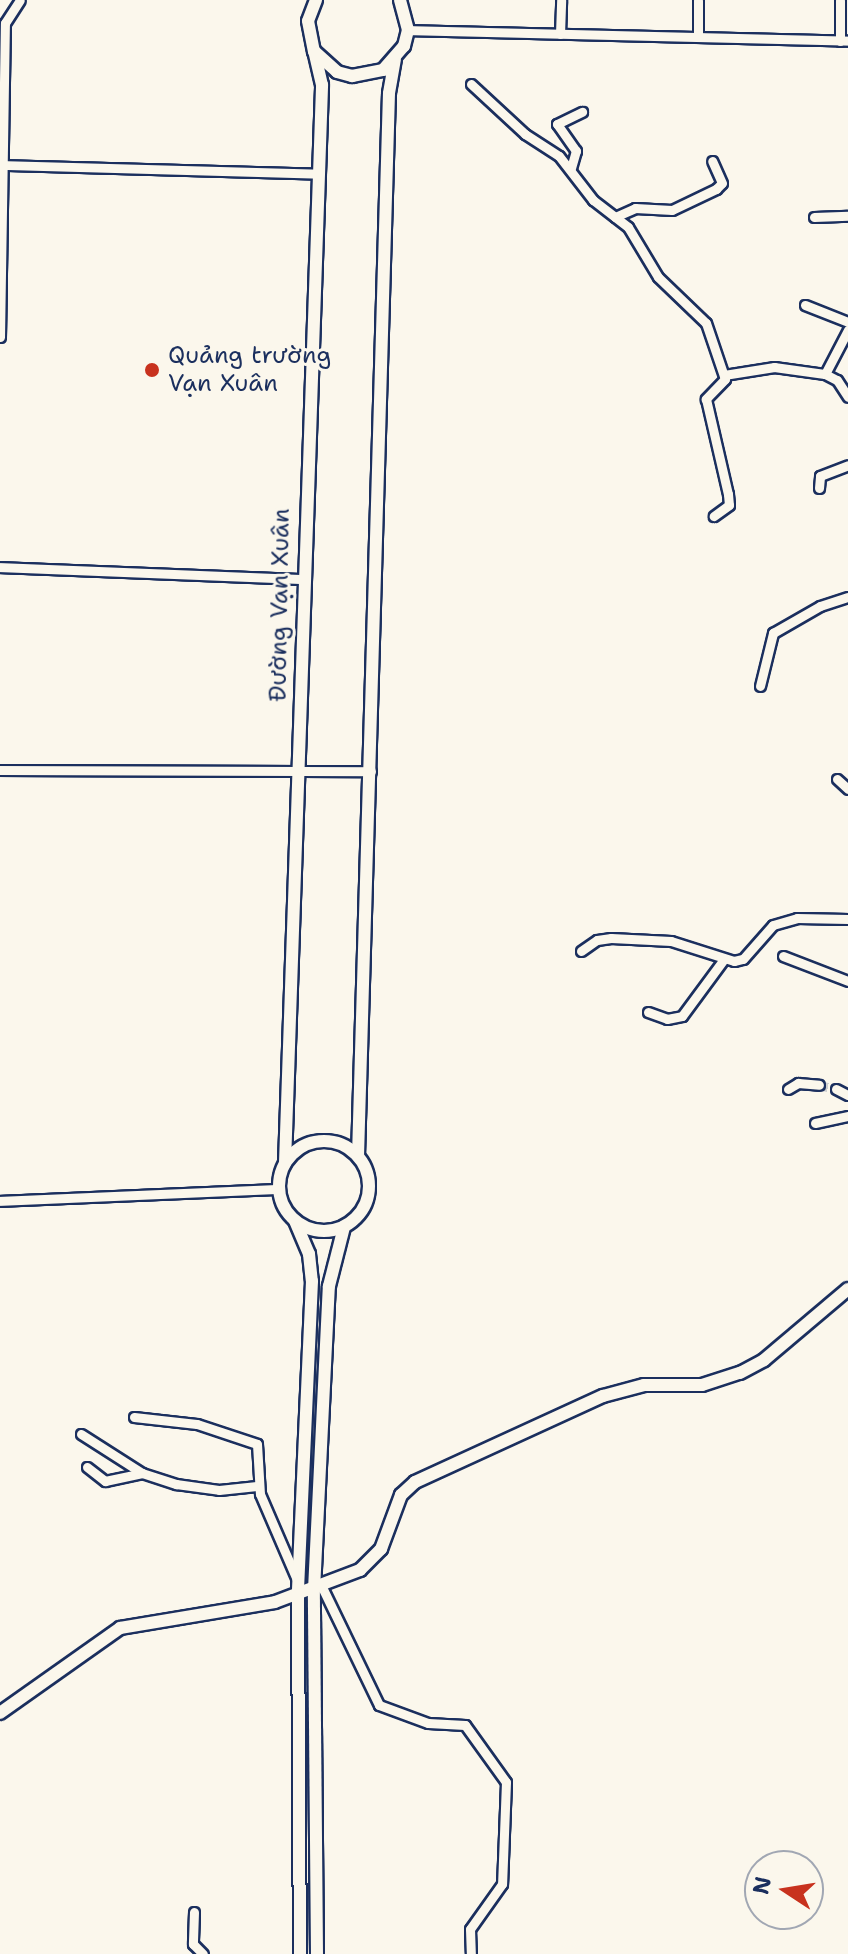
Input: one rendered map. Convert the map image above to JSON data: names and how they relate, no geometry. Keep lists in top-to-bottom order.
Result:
{
  "streets": {
    "street": ["Đường Vạn Xuân"]
  },
  "places": ["Quảng trường Vạn Xuân"],
  "north": "left"
}
